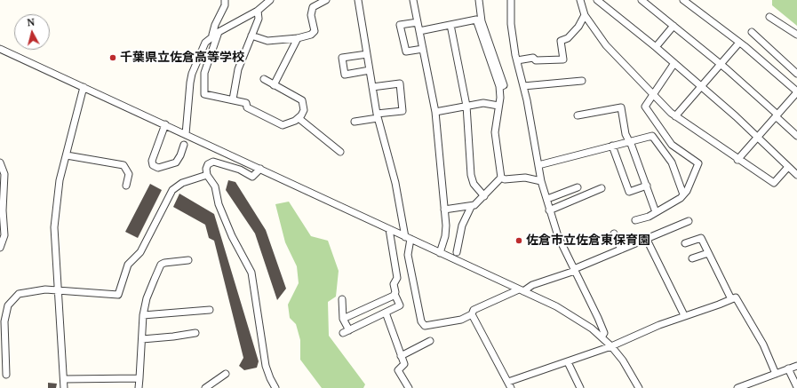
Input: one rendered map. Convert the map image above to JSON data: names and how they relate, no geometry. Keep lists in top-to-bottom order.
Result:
{
  "places": ["千葉県立佐倉高等学校", "佐倉市立佐倉東保育園"],
  "north": "top"
}
